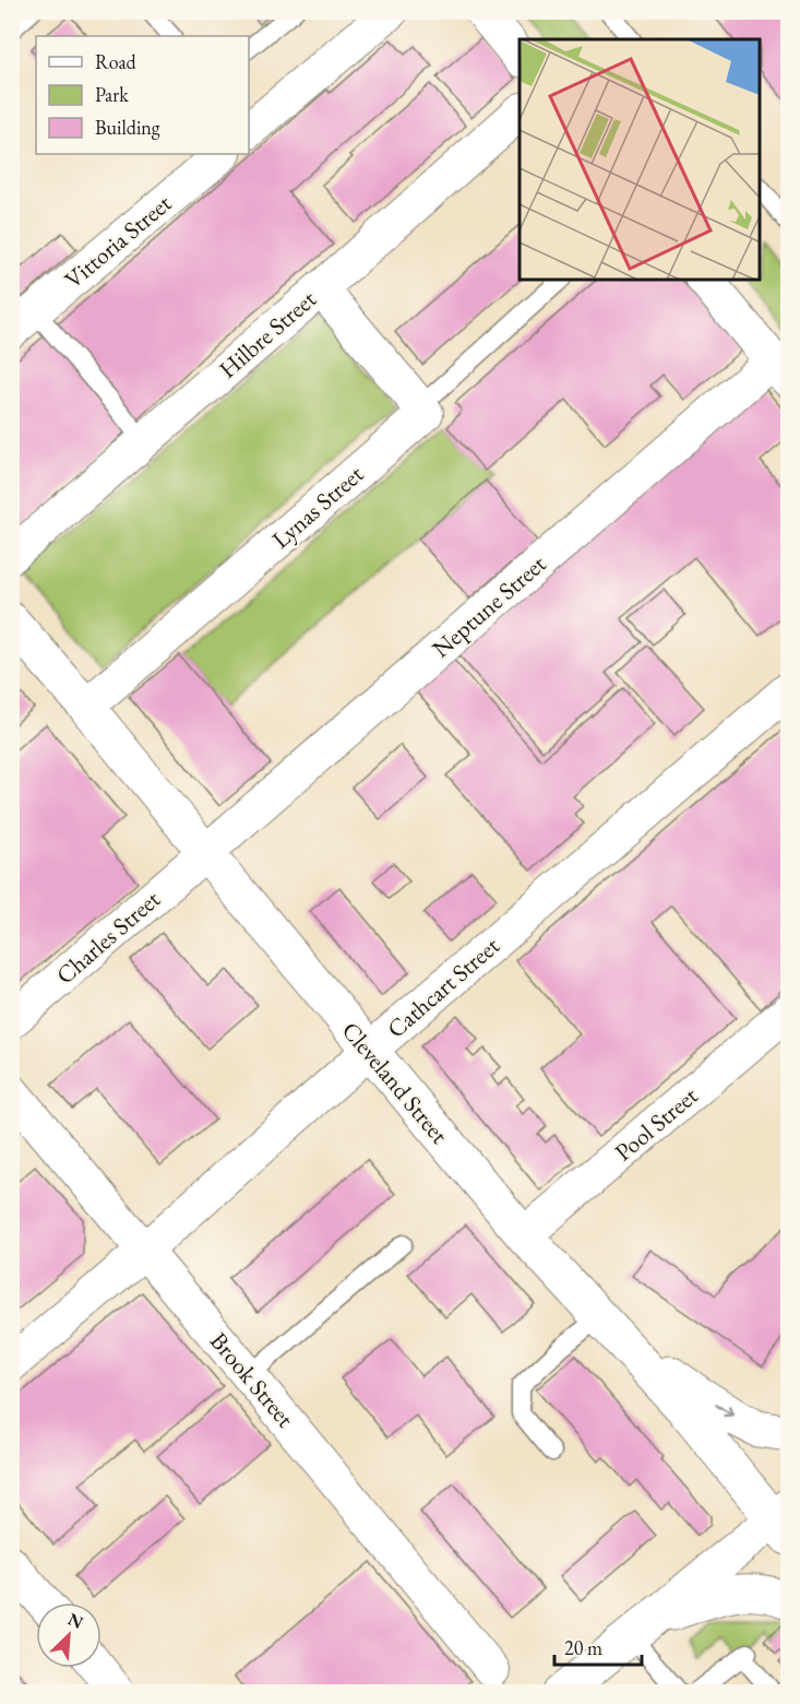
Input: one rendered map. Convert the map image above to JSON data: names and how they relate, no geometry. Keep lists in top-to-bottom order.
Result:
{
  "streets": {
    "main road": ["Cleveland Street"],
    "street": [
      "Vittoria Street",
      "Hilbre Street",
      "Lynas Street",
      "Neptune Street",
      "Charles Street",
      "Cathcart Street",
      "Pool Street",
      "Brook Street"
    ]
  },
  "crossings": [
    ["Lynas Street", "Cleveland Street"],
    ["Neptune Street", "Charles Street"],
    ["Neptune Street", "Cleveland Street"],
    ["Charles Street", "Cleveland Street"],
    ["Cathcart Street", "Cleveland Street"],
    ["Cathcart Street", "Brook Street"],
    ["Cleveland Street", "Pool Street"]
  ],
  "legend": ["Road", "Park", "Building"],
  "scale_bar": "20 m",
  "north": "top right"
}
